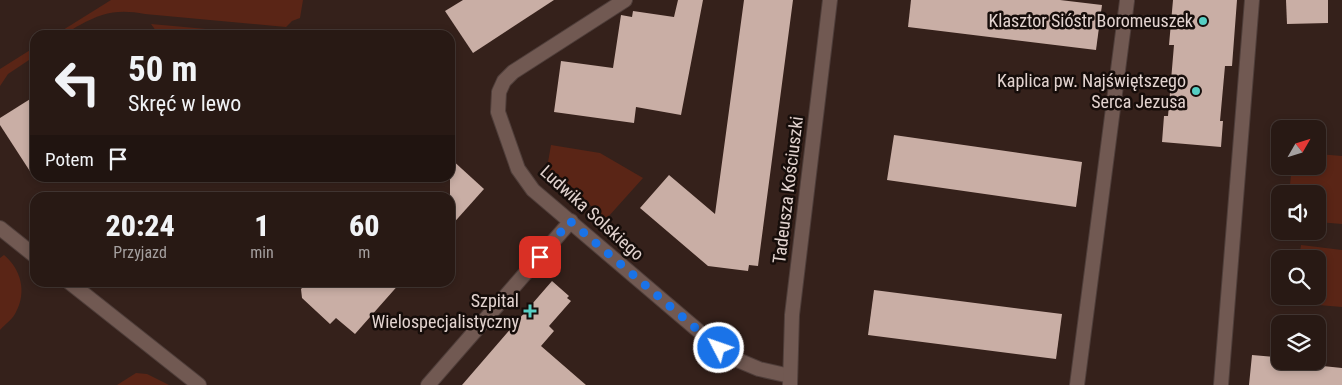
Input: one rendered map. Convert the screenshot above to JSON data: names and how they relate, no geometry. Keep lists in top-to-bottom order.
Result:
{
  "streets": {
    "street": ["Tadeusza Kościuszki", "Ludwika Solskiego"]
  },
  "crossings": [
    ["Tadeusza Kościuszki", "Ludwika Solskiego"]
  ],
  "places": {
    "other": ["Klasztor Sióstr Boromeuszek", "Kaplica pw. Najświętszego Serca Jezusa"],
    "health": ["Szpital Wielospecjalistyczny"]
  },
  "north": "top right",
  "page": {
    "turn": ["50 m", "Skręć w lewo"],
    "then": "Potem",
    "eta": [
      "20:24",
      "Przyjazd",
      "1",
      "min",
      "60",
      "m"
    ]
  }
}
